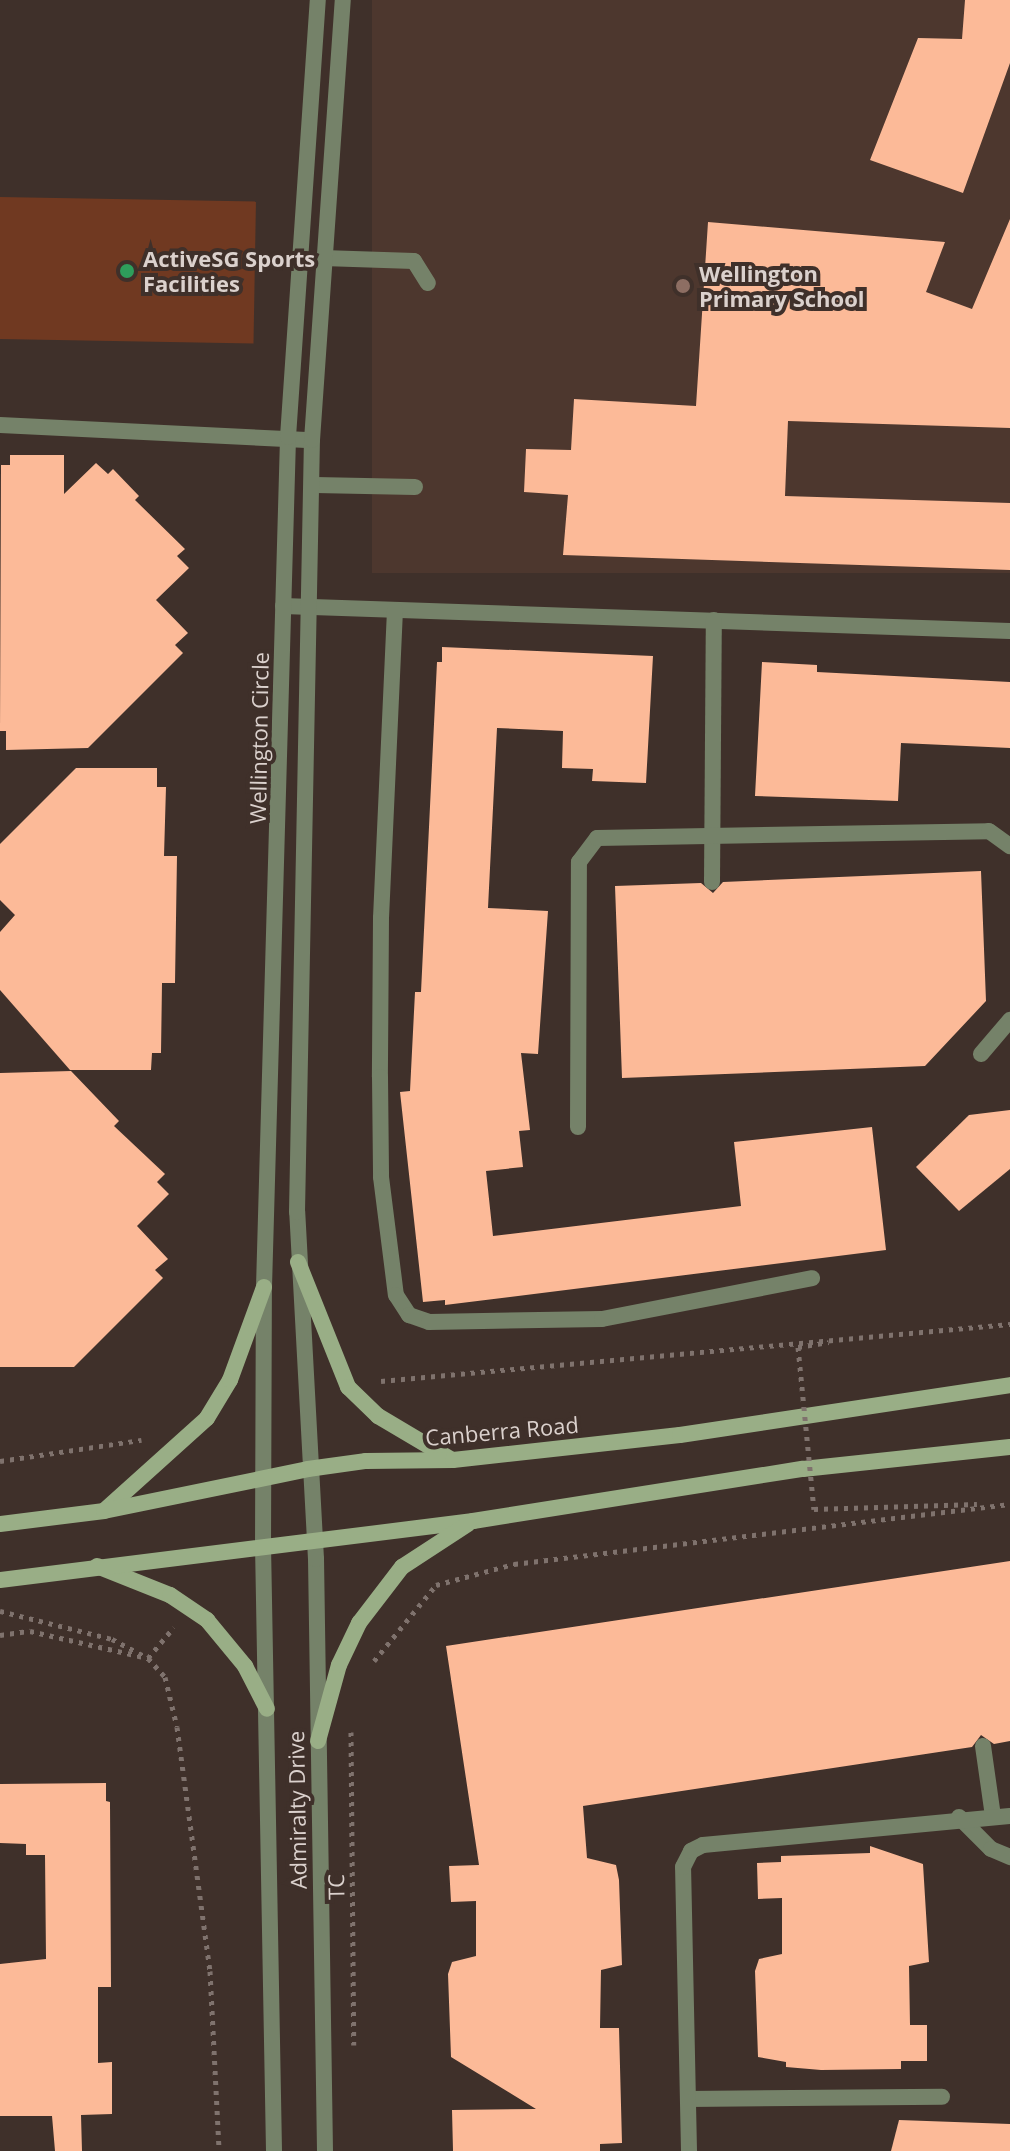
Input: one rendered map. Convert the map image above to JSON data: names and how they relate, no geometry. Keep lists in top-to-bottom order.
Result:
{
  "streets": {
    "main road": ["Canberra Road"],
    "street": ["Wellington Circle", "Admiralty Drive"],
    "path": ["TC"]
  },
  "crossings": [
    ["Wellington Circle", "Canberra Road"],
    ["Wellington Circle", "Admiralty Drive"],
    ["Canberra Road", "Admiralty Drive"]
  ],
  "places": ["ActiveSG Sports Facilities", "Wellington Primary School"]
}
